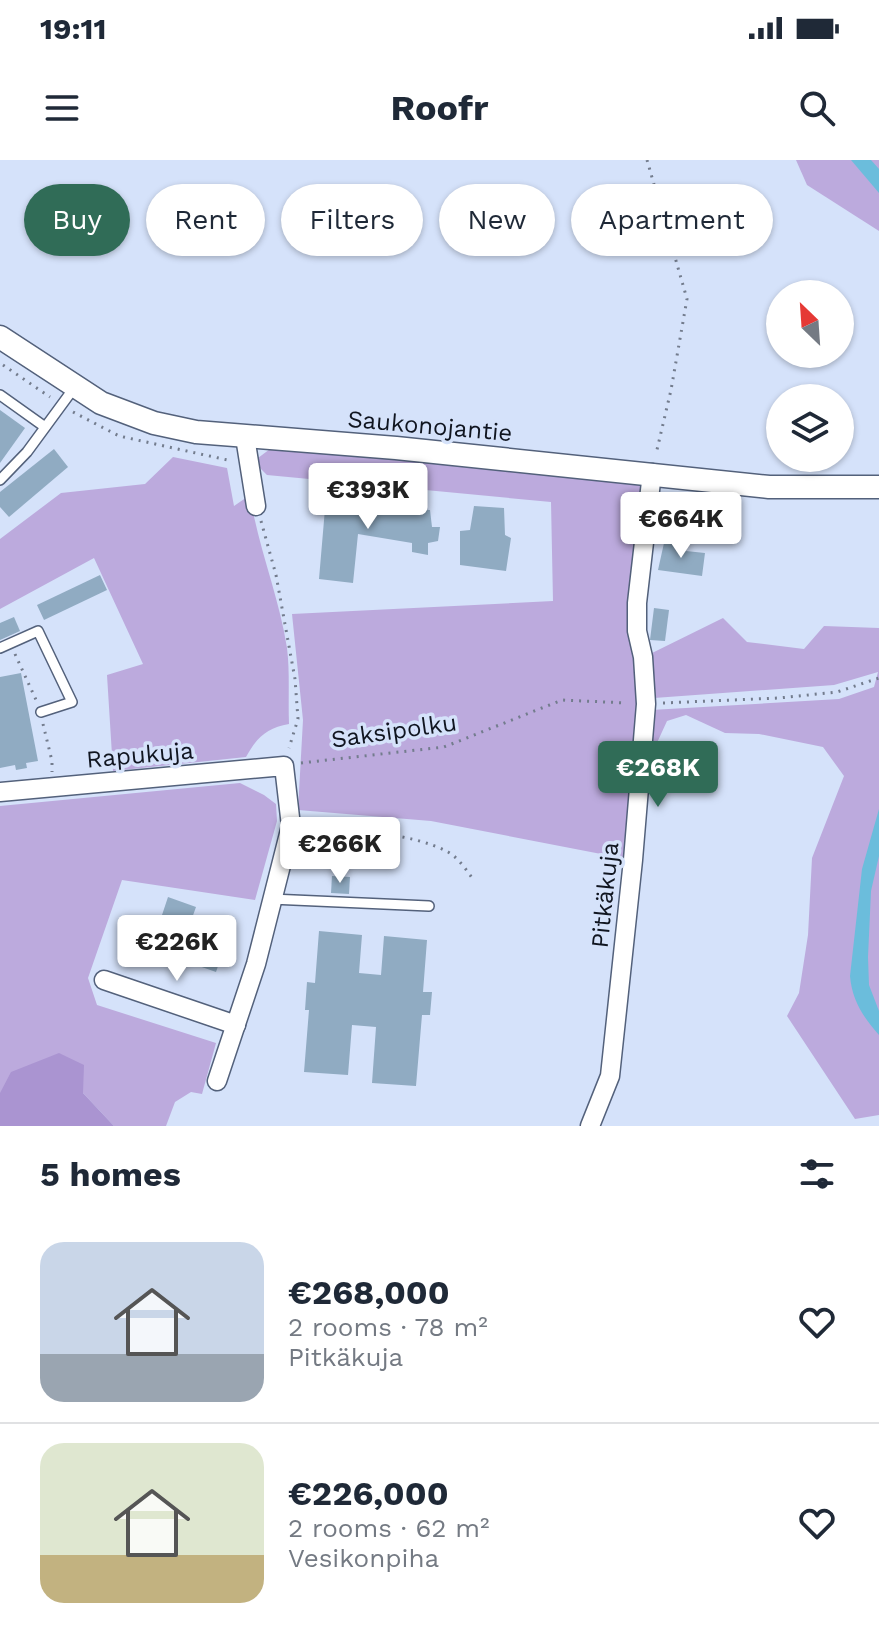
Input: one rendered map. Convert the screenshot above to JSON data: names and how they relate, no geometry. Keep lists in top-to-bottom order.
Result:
{
  "streets": {
    "street": ["Saukonojantie", "Rapukuja", "Pitkäkuja"],
    "path": ["Saksipolku"]
  },
  "crossings": [
    ["Saukonojantie", "Pitkäkuja"],
    ["Saksipolku", "Rapukuja"],
    ["Saksipolku", "Pitkäkuja"]
  ],
  "north": "top left",
  "page": {
    "status": "19:11",
    "header": "Roofr",
    "chip": [
      "Buy",
      "Rent",
      "Filters",
      "New",
      "Apartment"
    ],
    "price": [
      "€393K",
      "€664K",
      "€268K",
      "€266K",
      "€226K"
    ],
    "heading": "5 homes",
    "list": [
      {
        "name": "€268,000",
        "note": "2 rooms · 78 m² · Pitkäkuja"
      },
      {
        "name": "€226,000",
        "note": "2 rooms · 62 m² · Vesikonpiha"
      }
    ]
  }
}
